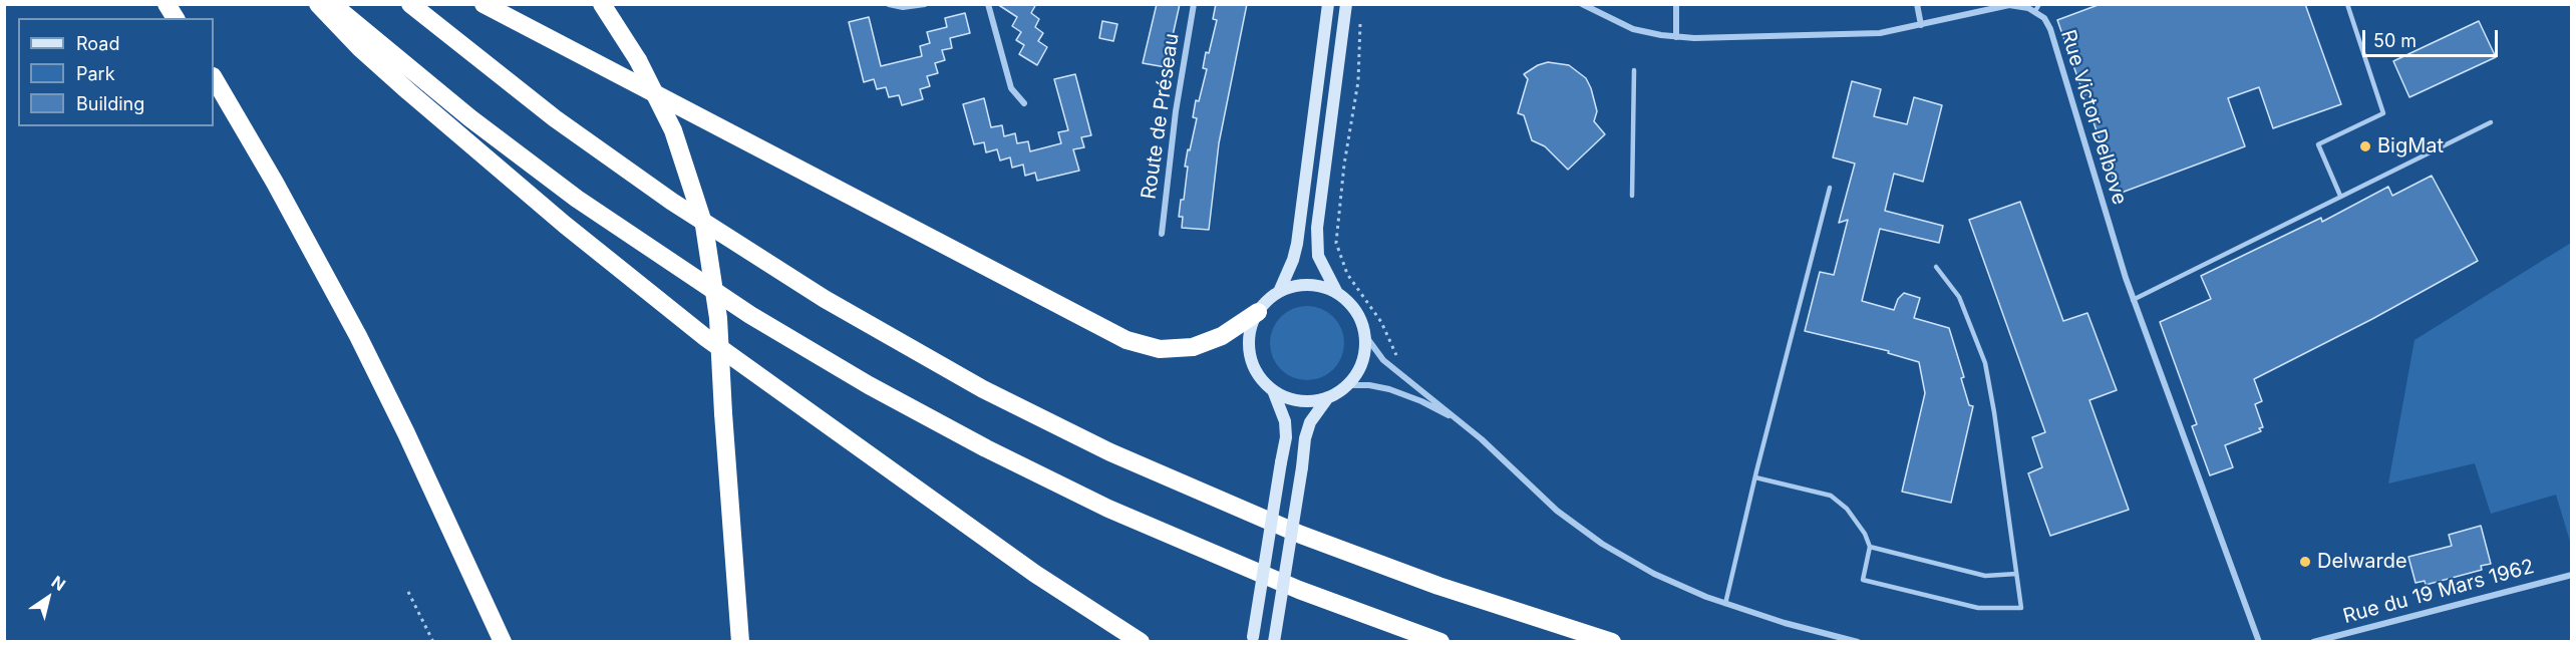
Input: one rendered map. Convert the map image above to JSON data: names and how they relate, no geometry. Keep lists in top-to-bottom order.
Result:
{
  "streets": {
    "street": ["Route de Préseau", "Rue Victor Delbove", "Rue du 19 Mars 1962"]
  },
  "places": ["BigMat", "Delwarde"],
  "legend": ["Road", "Park", "Building"],
  "scale_bar": "50 m",
  "north": "top right"
}
